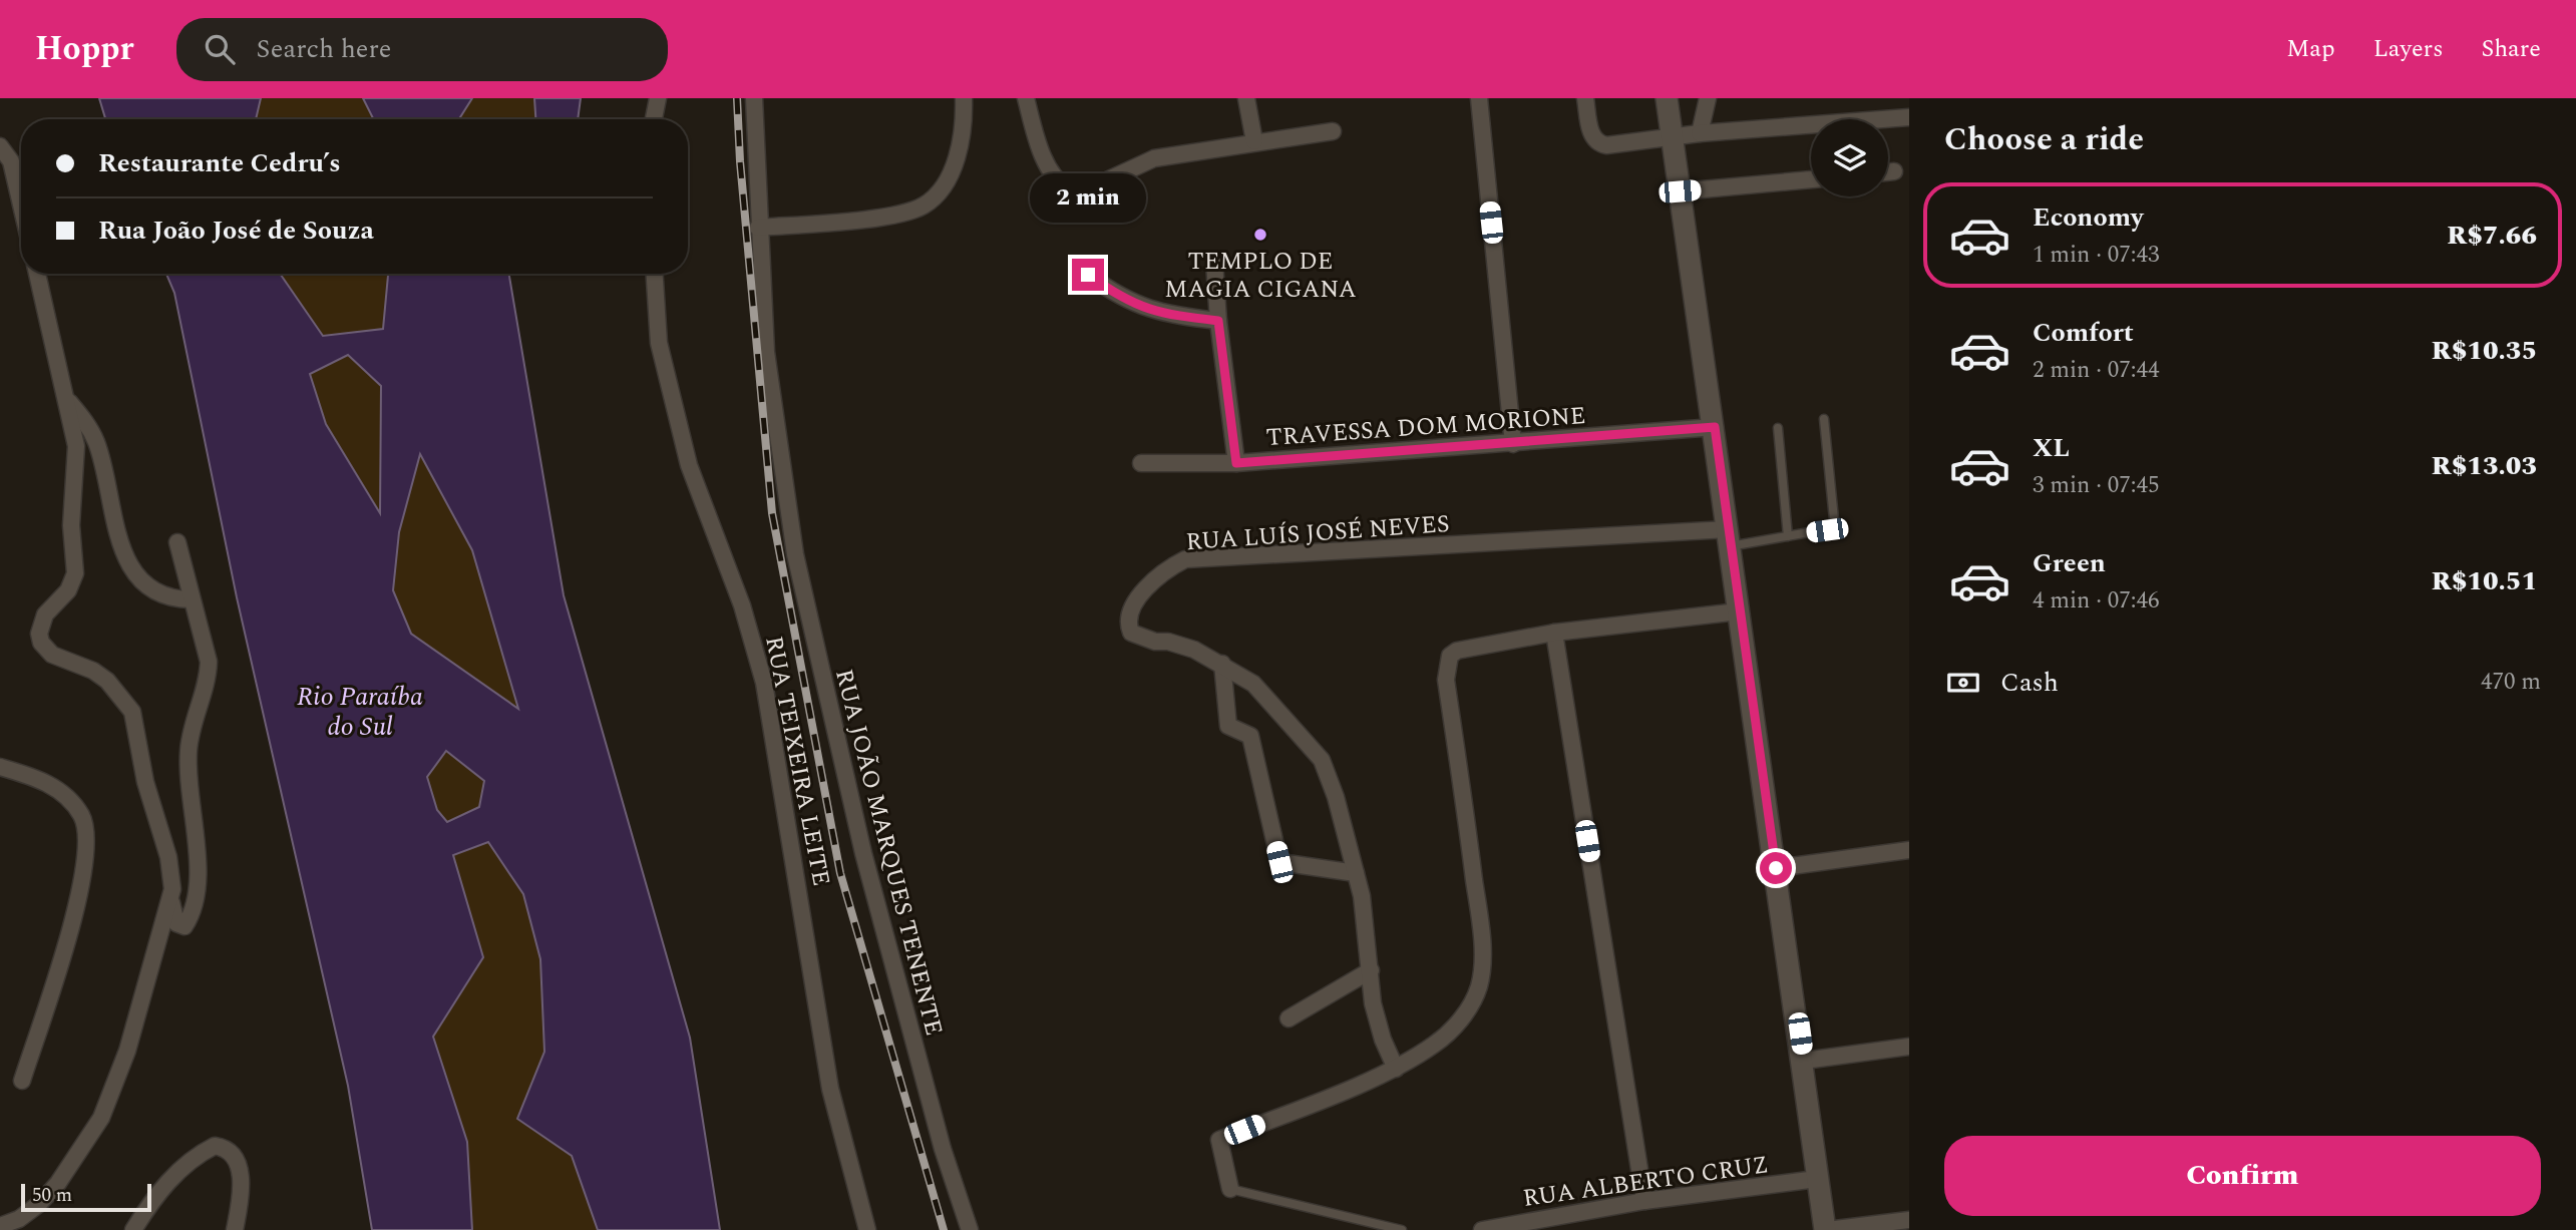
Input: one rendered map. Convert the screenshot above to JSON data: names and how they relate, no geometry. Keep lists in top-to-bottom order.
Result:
{
  "streets": {
    "street": [
      "TRAVESSA DOM MORIONE",
      "RUA LUÍS JOSÉ NEVES",
      "RUA TEIXEIRA LEITE",
      "RUA JOÃO MARQUES TENENTE",
      "RUA ALBERTO CRUZ"
    ]
  },
  "water": ["Rio Paraíba do Sul"],
  "places": ["TEMPLO DE MAGIA CIGANA"],
  "scale_bar": "50 m",
  "page": {
    "header": "Hoppr",
    "search": "Search here",
    "nav": ["Map", "Layers", "Share"],
    "heading": "Choose a ride",
    "banner": ["Restaurante Cedru’s", "Rua João José de Souza"],
    "bubble": "2 min",
    "list": [
      {
        "name": "Economy",
        "note": "1 min · 07:43",
        "value": "R$7.66"
      },
      {
        "name": "Comfort",
        "note": "2 min · 07:44",
        "value": "R$10.35"
      },
      {
        "name": "XL",
        "note": "3 min · 07:45",
        "value": "R$13.03"
      },
      {
        "name": "Green",
        "note": "4 min · 07:46",
        "value": "R$10.51"
      }
    ],
    "pay": ["Cash", "470 m"],
    "buttons": "Confirm",
    "scale": "50 m"
  }
}
